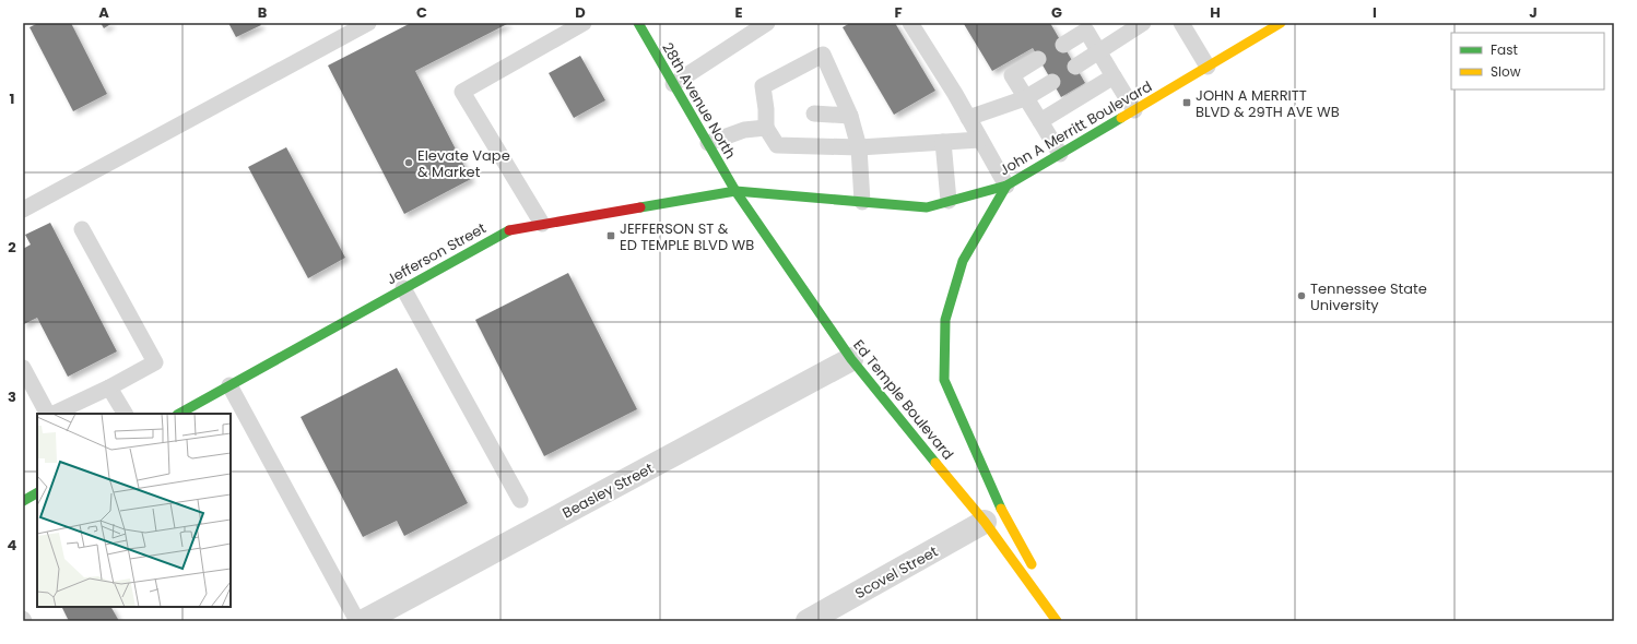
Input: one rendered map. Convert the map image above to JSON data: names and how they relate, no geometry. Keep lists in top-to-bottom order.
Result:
{
  "streets": {
    "main road": [
      "28th Avenue North",
      "John A Merritt Boulevard",
      "Jefferson Street",
      "Ed Temple Boulevard"
    ],
    "street": ["Beasley Street", "Scovel Street"]
  },
  "crossings": [
    ["28th Avenue North", "John A Merritt Boulevard"],
    ["28th Avenue North", "Jefferson Street"],
    ["28th Avenue North", "Ed Temple Boulevard"],
    ["John A Merritt Boulevard", "Jefferson Street"],
    ["John A Merritt Boulevard", "Ed Temple Boulevard"],
    ["Jefferson Street", "Ed Temple Boulevard"],
    ["Ed Temple Boulevard", "Beasley Street"],
    ["Ed Temple Boulevard", "Scovel Street"]
  ],
  "places": {
    "transit": ["JOHN A MERRITT BLVD & 29TH AVE WB", "JEFFERSON ST & ED TEMPLE BLVD WB"],
    "other": ["Elevate Vape & Market", "Tennessee State University"]
  },
  "legend": ["Fast", "Slow"],
  "grid": {
    "columns": [
      "A",
      "B",
      "C",
      "D",
      "E",
      "F",
      "G",
      "H",
      "I",
      "J"
    ],
    "rows": [
      "1",
      "2",
      "3",
      "4"
    ]
  }
}
